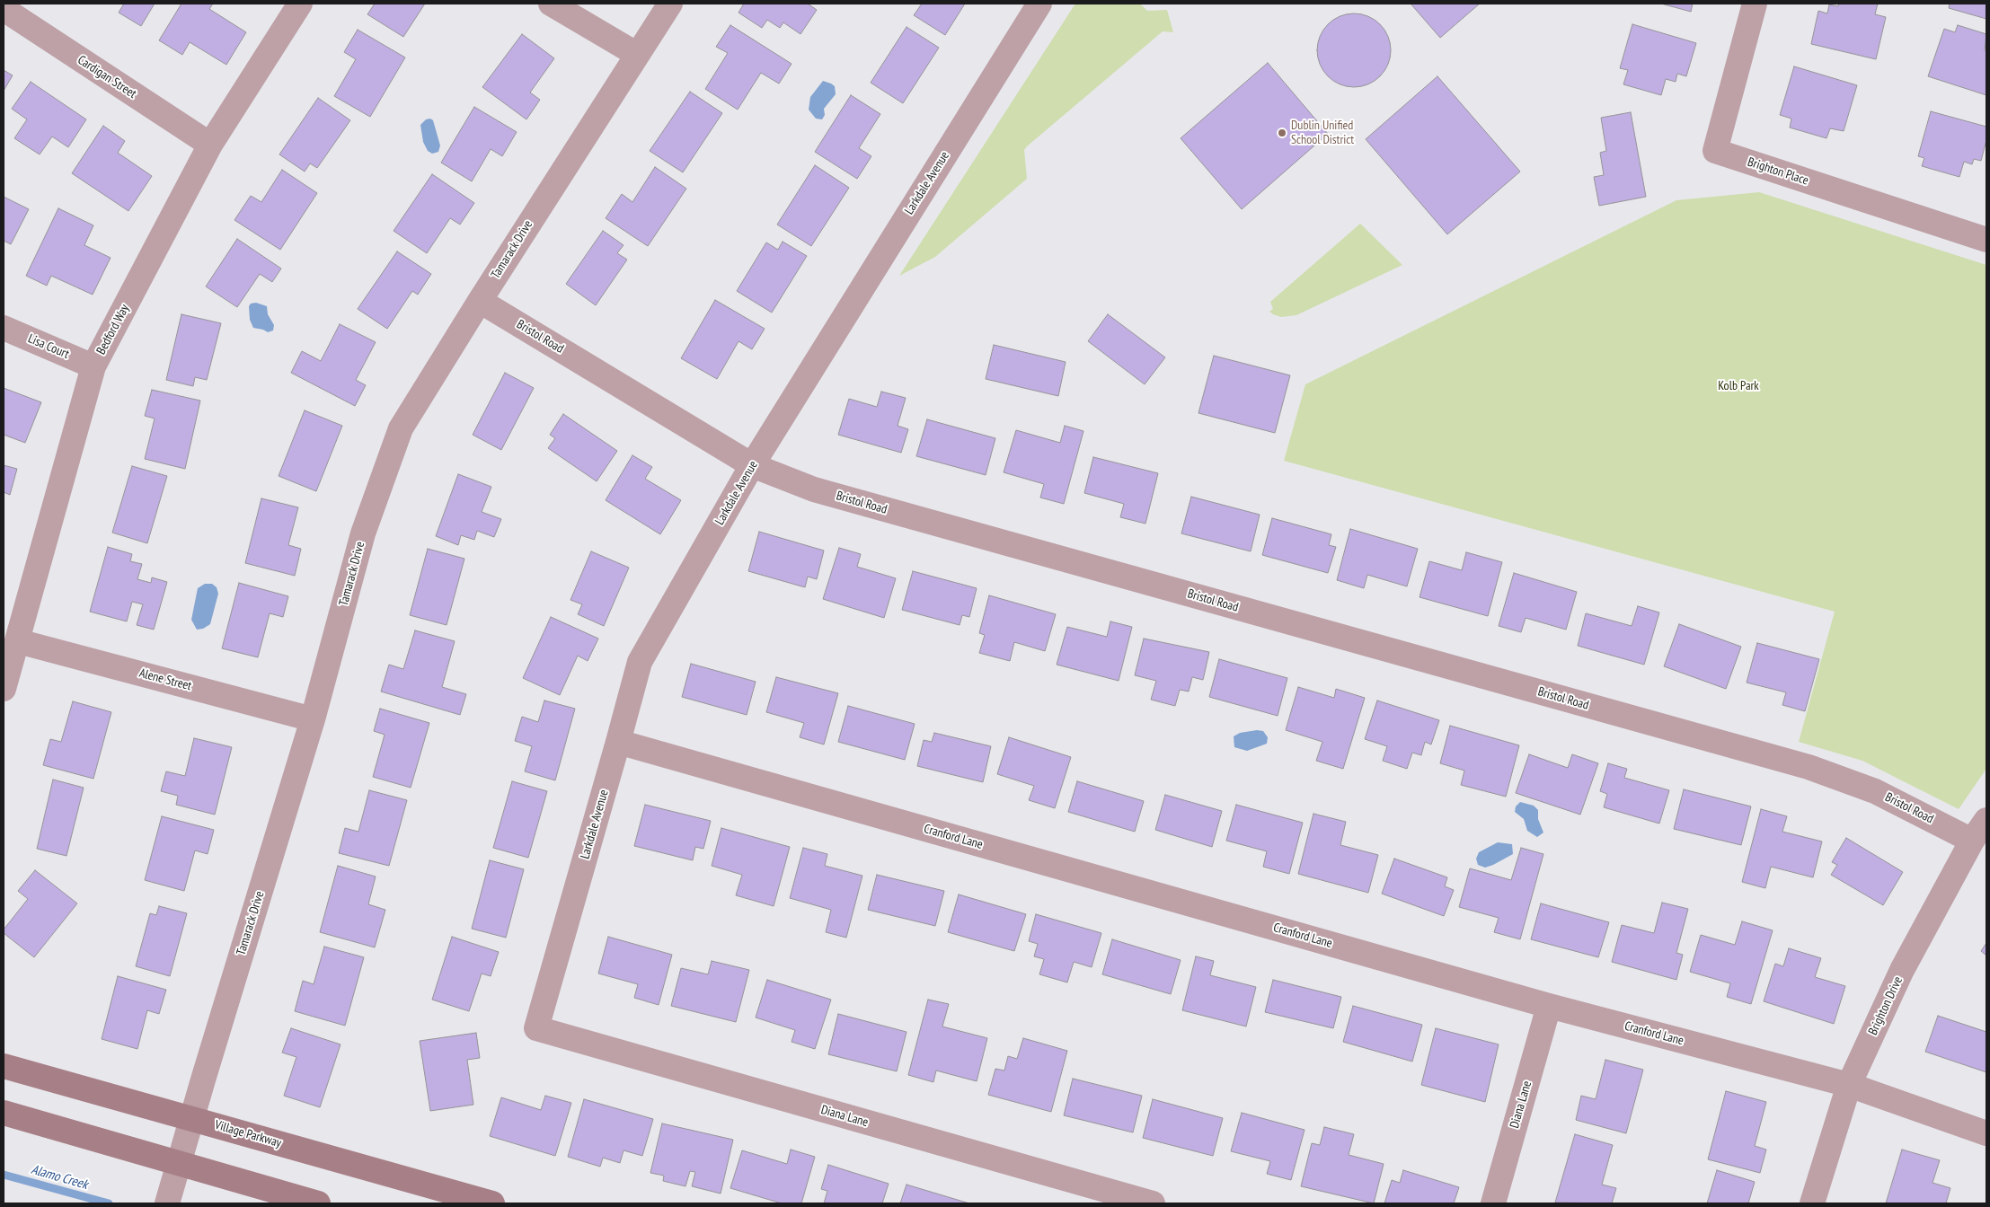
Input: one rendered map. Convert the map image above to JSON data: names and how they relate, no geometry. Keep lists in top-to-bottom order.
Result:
{
  "streets": {
    "street": [
      "Cardigan Street",
      "Brighton Place",
      "Larkdale Avenue",
      "Tamarack Drive",
      "Bedford Way",
      "Bristol Road",
      "Lisa Court",
      "Alene Street",
      "Cranford Lane",
      "Brighton Drive",
      "Diana Lane",
      "Village Parkway"
    ]
  },
  "crossings": [
    ["Cardigan Street", "Bedford Way"],
    ["Larkdale Avenue", "Bristol Road"],
    ["Larkdale Avenue", "Cranford Lane"],
    ["Larkdale Avenue", "Diana Lane"],
    ["Tamarack Drive", "Bristol Road"],
    ["Tamarack Drive", "Alene Street"],
    ["Tamarack Drive", "Village Parkway"],
    ["Bedford Way", "Lisa Court"],
    ["Bedford Way", "Alene Street"],
    ["Bristol Road", "Brighton Drive"],
    ["Cranford Lane", "Brighton Drive"],
    ["Cranford Lane", "Diana Lane"]
  ],
  "water": ["Alamo Creek"],
  "parks": ["Kolb Park"],
  "places": ["Dublin Unified School District"]
}
